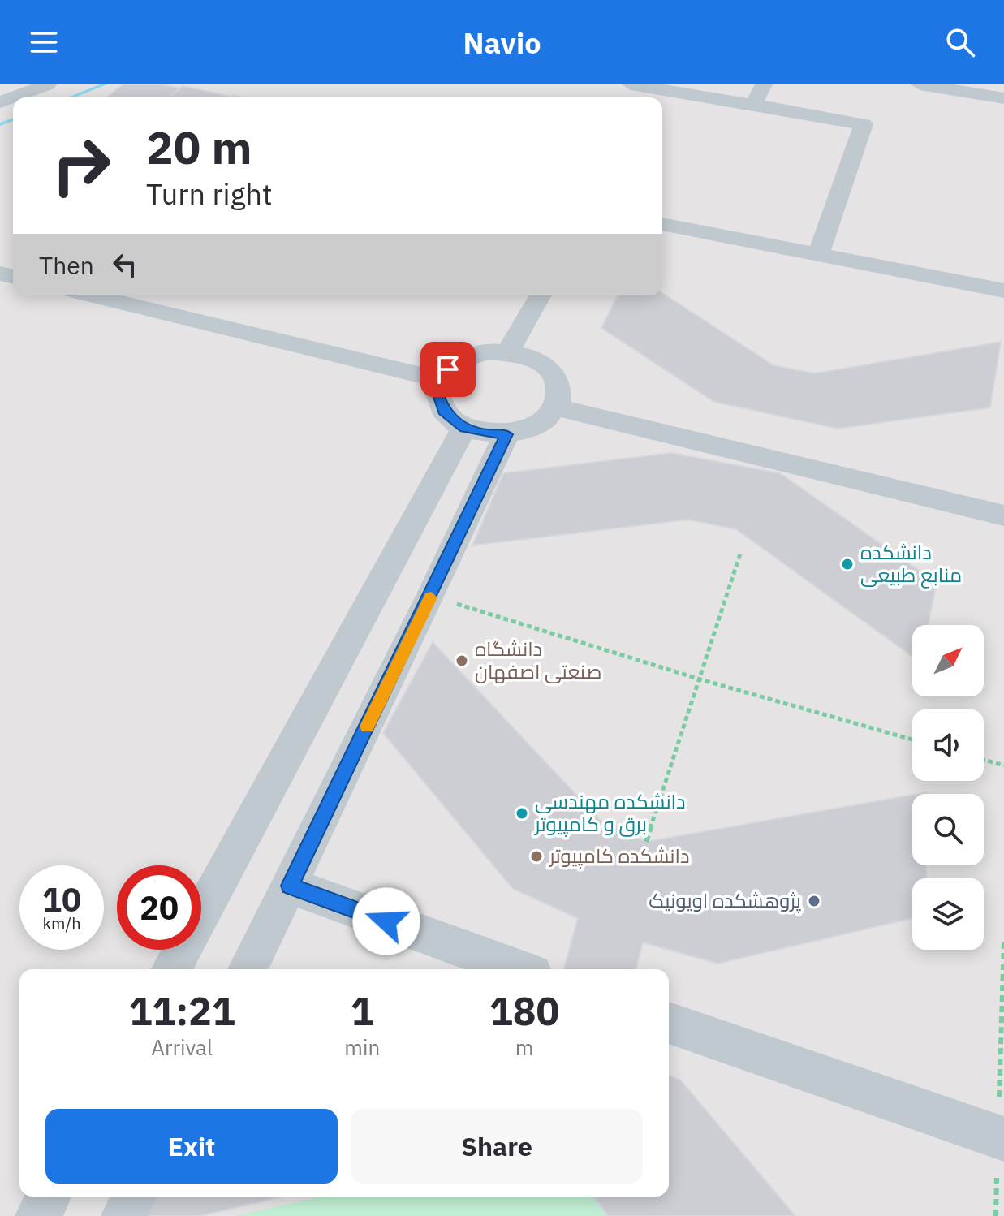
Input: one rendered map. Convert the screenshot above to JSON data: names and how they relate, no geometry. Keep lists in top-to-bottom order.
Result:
{
  "places": [
    "دانشکده منابع طبیعی",
    "دانشگاه صنعتی اصفهان",
    "دانشکده مهندسی برق و کامپیوتر",
    "دانشکده کامپیوتر",
    "پژوهشکده اویونیک"
  ],
  "north": "top right",
  "page": {
    "header": "Navio",
    "turn": ["20 m", "Turn right"],
    "then": "Then",
    "speed": "10 km/h",
    "limit": "20",
    "eta": [
      "11:21",
      "Arrival",
      "1",
      "min",
      "180",
      "m"
    ],
    "buttons": ["Exit", "Share"]
  }
}
